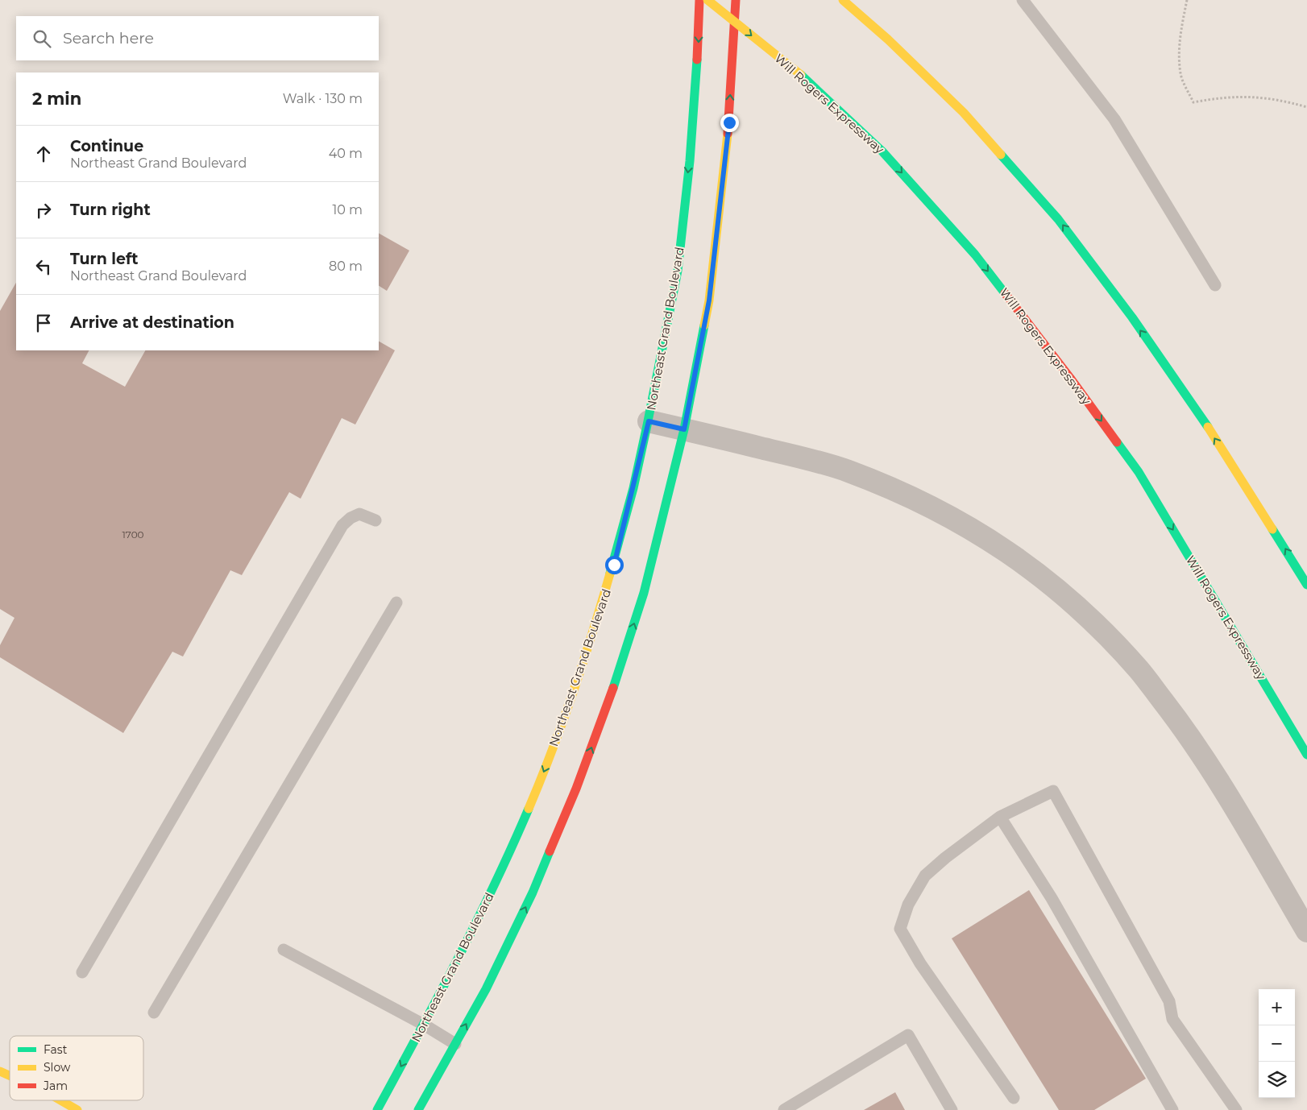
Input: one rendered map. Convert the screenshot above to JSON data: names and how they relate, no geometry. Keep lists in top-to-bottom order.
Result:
{
  "streets": {
    "main road": ["Will Rogers Expressway", "Northeast Grand Boulevard"]
  },
  "one_way": ["Will Rogers Expressway"],
  "house_numbers": ["1700"],
  "legend": ["Fast", "Slow", "Jam"],
  "page": {
    "search": "Search here",
    "heading": ["2 min", "Walk · 130 m"],
    "list": [
      ["Continue", "Northeast Grand Boulevard", "40 m"],
      ["Turn right", "10 m"],
      ["Turn left", "Northeast Grand Boulevard", "80 m"],
      "Arrive at destination"
    ],
    "map_buttons": ["+", "−"]
  }
}
